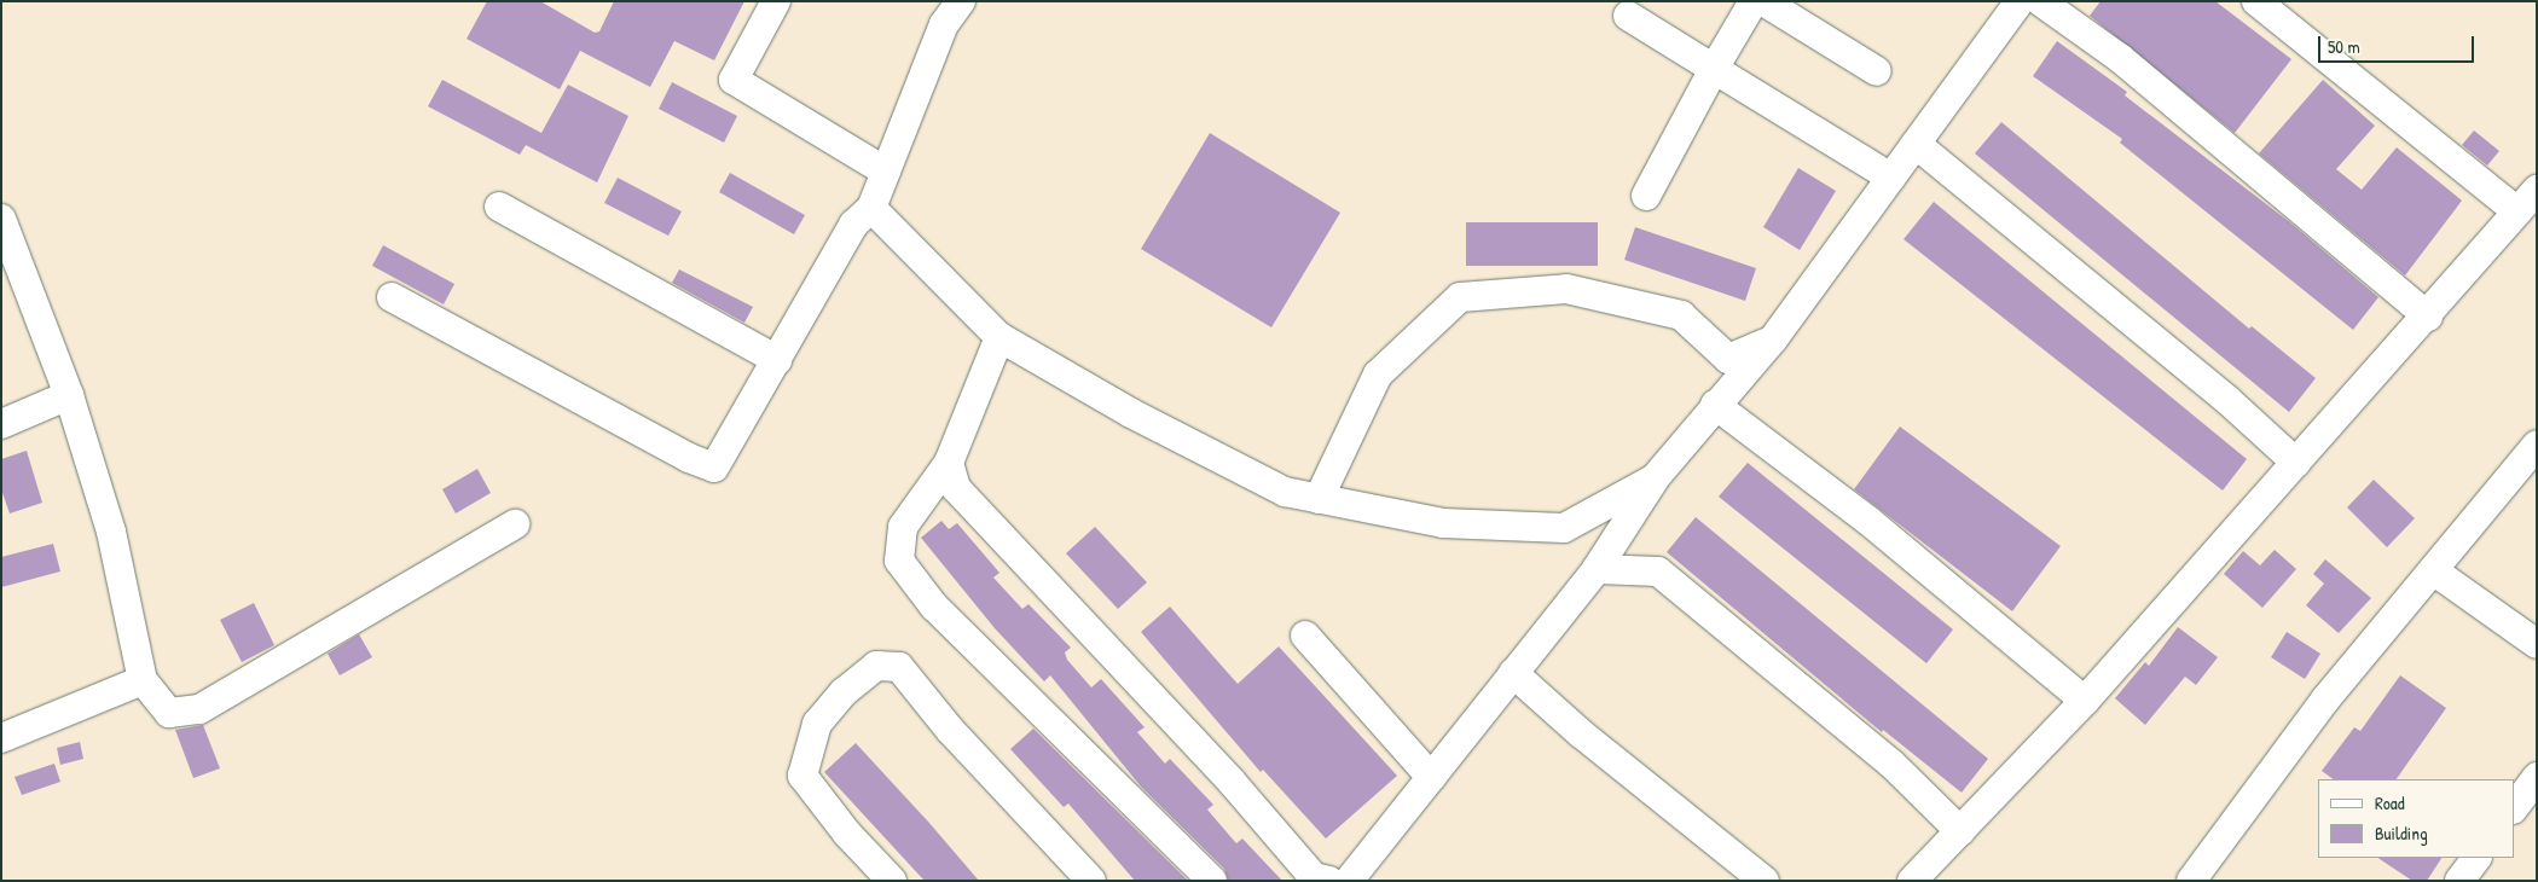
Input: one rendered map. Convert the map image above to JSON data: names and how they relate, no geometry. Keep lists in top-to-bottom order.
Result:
{
  "legend": ["Road", "Building"],
  "scale_bar": "50 m"
}
